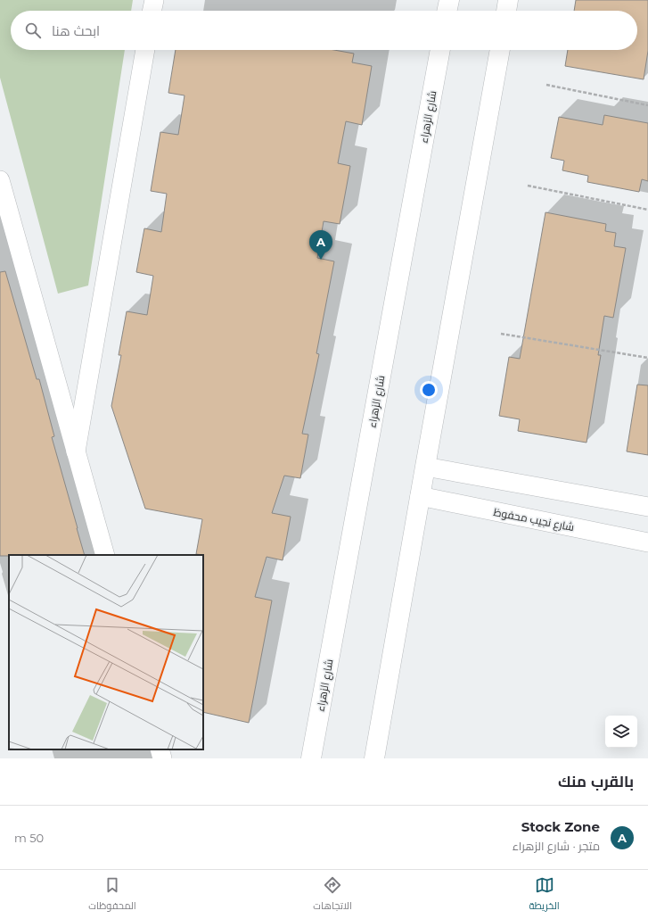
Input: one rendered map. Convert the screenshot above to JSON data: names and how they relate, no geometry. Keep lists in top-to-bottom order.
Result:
{
  "streets": {
    "main road": ["شارع الزهراء"],
    "street": ["شارع نجيب محفوظ"]
  },
  "page": {
    "search": "ابحث هنا",
    "pins": "A",
    "heading": "بالقرب منك",
    "list": [
      {
        "mark": "A",
        "name": "Stock Zone",
        "note": "متجر · شارع الزهراء",
        "value": "50 m"
      }
    ],
    "nav": ["الخريطة", "الاتجاهات", "المحفوظات"]
  }
}
